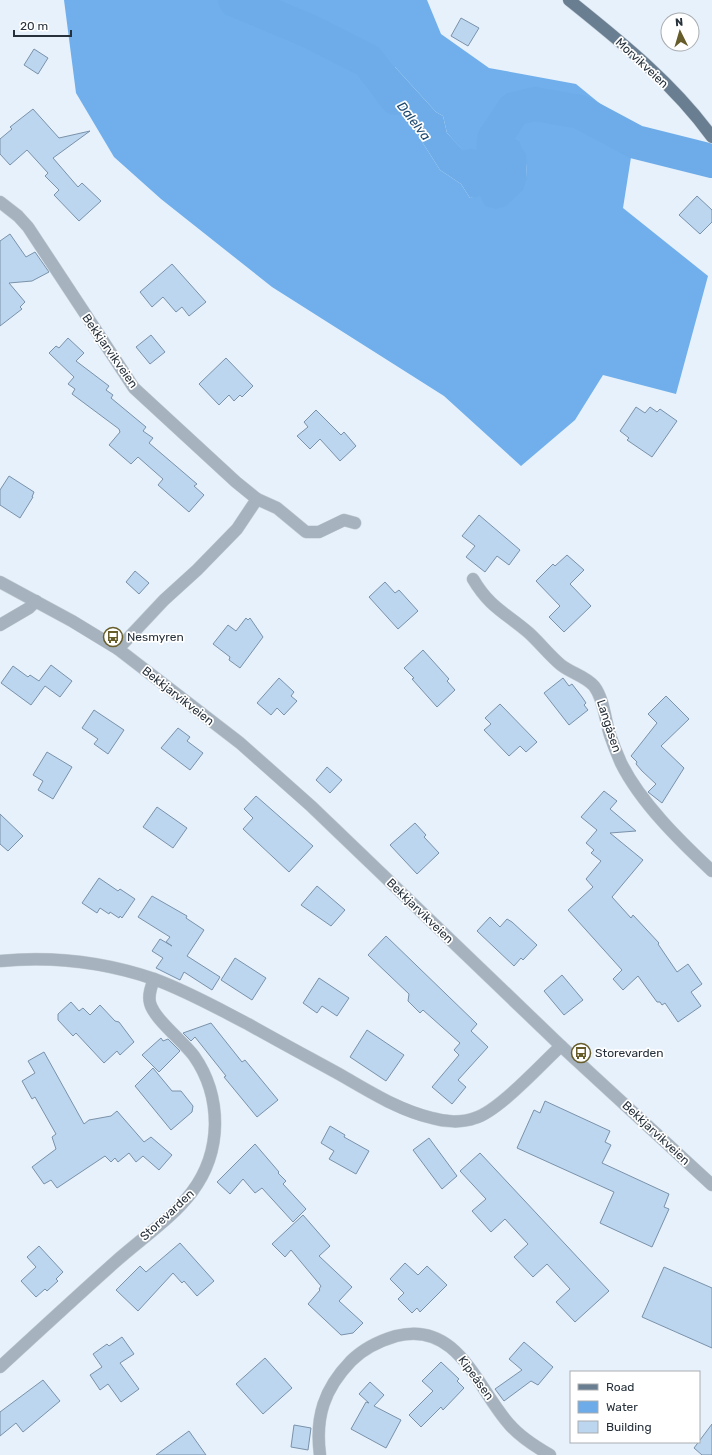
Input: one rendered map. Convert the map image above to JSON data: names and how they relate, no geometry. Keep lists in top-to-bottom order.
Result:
{
  "streets": {
    "main road": ["Morvikveien"],
    "street": [
      "Bekkjarvikveien",
      "Langåsen",
      "Storevarden",
      "Kipeåsen"
    ]
  },
  "water": ["Dalelva"],
  "places": {
    "bus stop": ["Nesmyren", "Storevarden"]
  },
  "legend": ["Road", "Water", "Building"],
  "scale_bar": "20 m",
  "north": "top"
}
